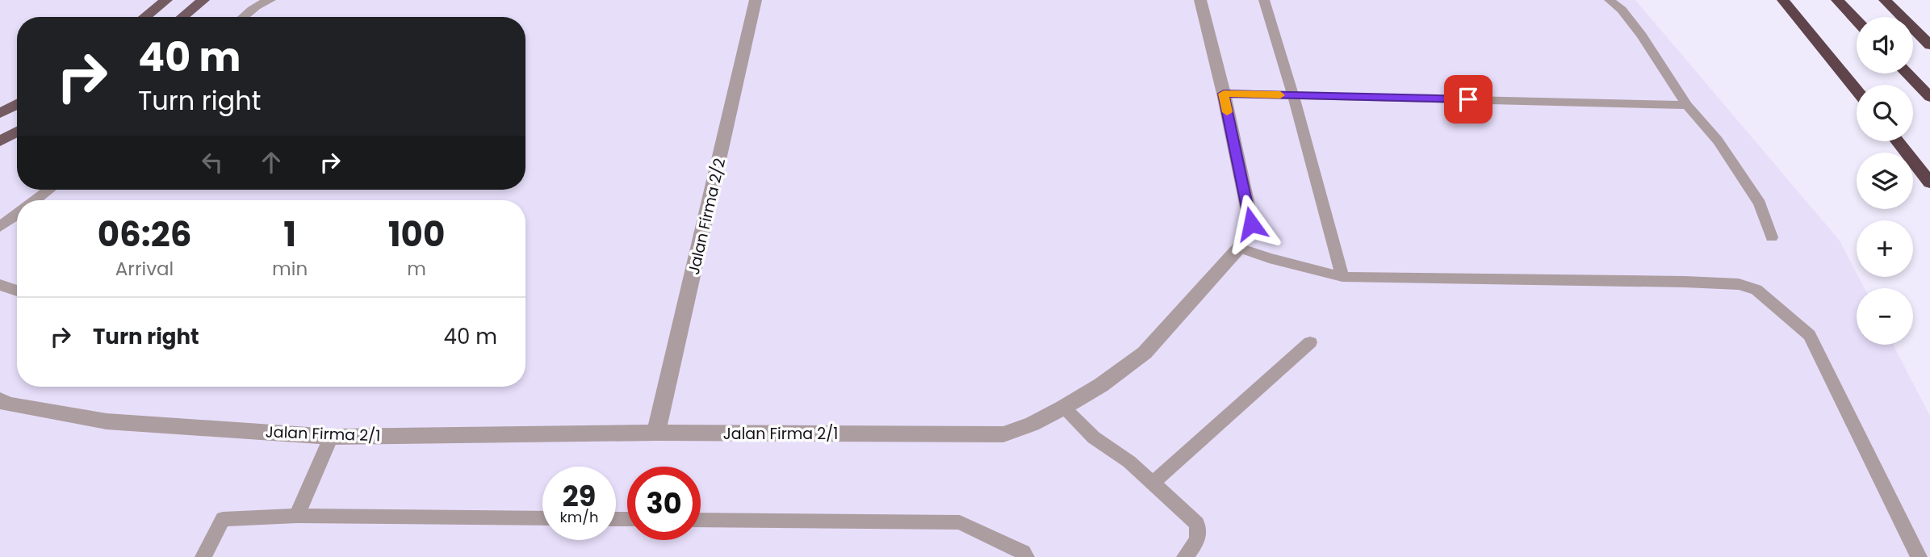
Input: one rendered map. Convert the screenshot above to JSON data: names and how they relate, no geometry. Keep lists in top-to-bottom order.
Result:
{
  "streets": {
    "street": ["Jalan Firma 2/2", "Jalan Firma 2/1"]
  },
  "crossings": [
    ["Jalan Firma 2/2", "Jalan Firma 2/1"]
  ],
  "page": {
    "map_buttons": ["+", "−"],
    "turn": ["40 m", "Turn right"],
    "eta": [
      "06:26",
      "Arrival",
      "1",
      "min",
      "100",
      "m"
    ],
    "list": [
      {
        "name": "Turn right",
        "value": "40 m"
      }
    ],
    "speed": "29 km/h",
    "limit": "30"
  }
}
